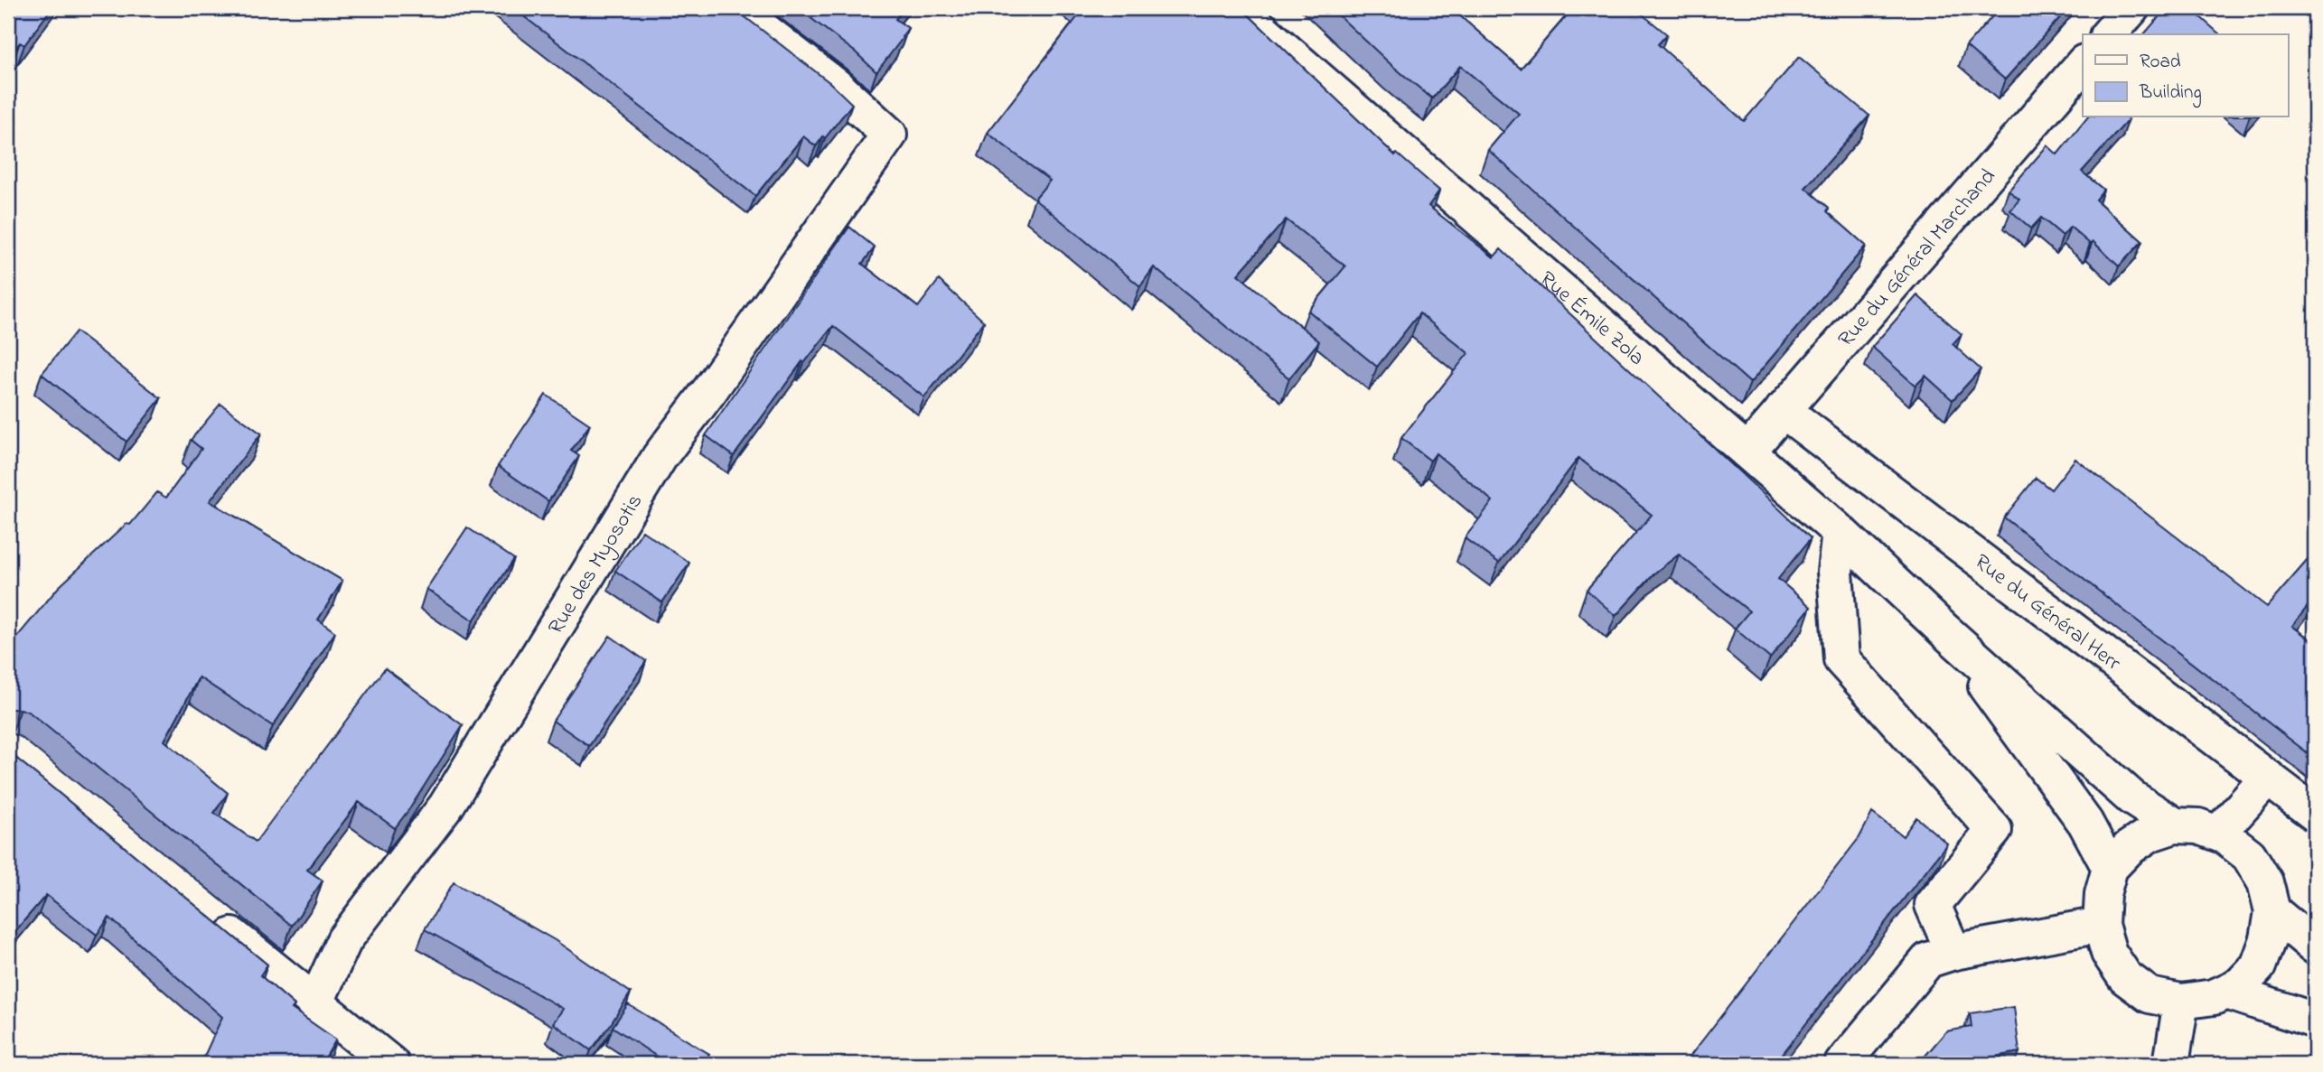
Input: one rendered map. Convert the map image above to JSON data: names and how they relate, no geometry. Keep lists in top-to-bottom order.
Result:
{
  "streets": {
    "street": [
      "Rue du Général Marchand",
      "Rue Émile Zola",
      "Rue des Myosotis",
      "Rue du Général Herr"
    ]
  },
  "crossings": [
    ["Rue du Général Marchand", "Rue Émile Zola"],
    ["Rue du Général Marchand", "Rue du Général Herr"]
  ],
  "legend": ["Road", "Building"]
}
